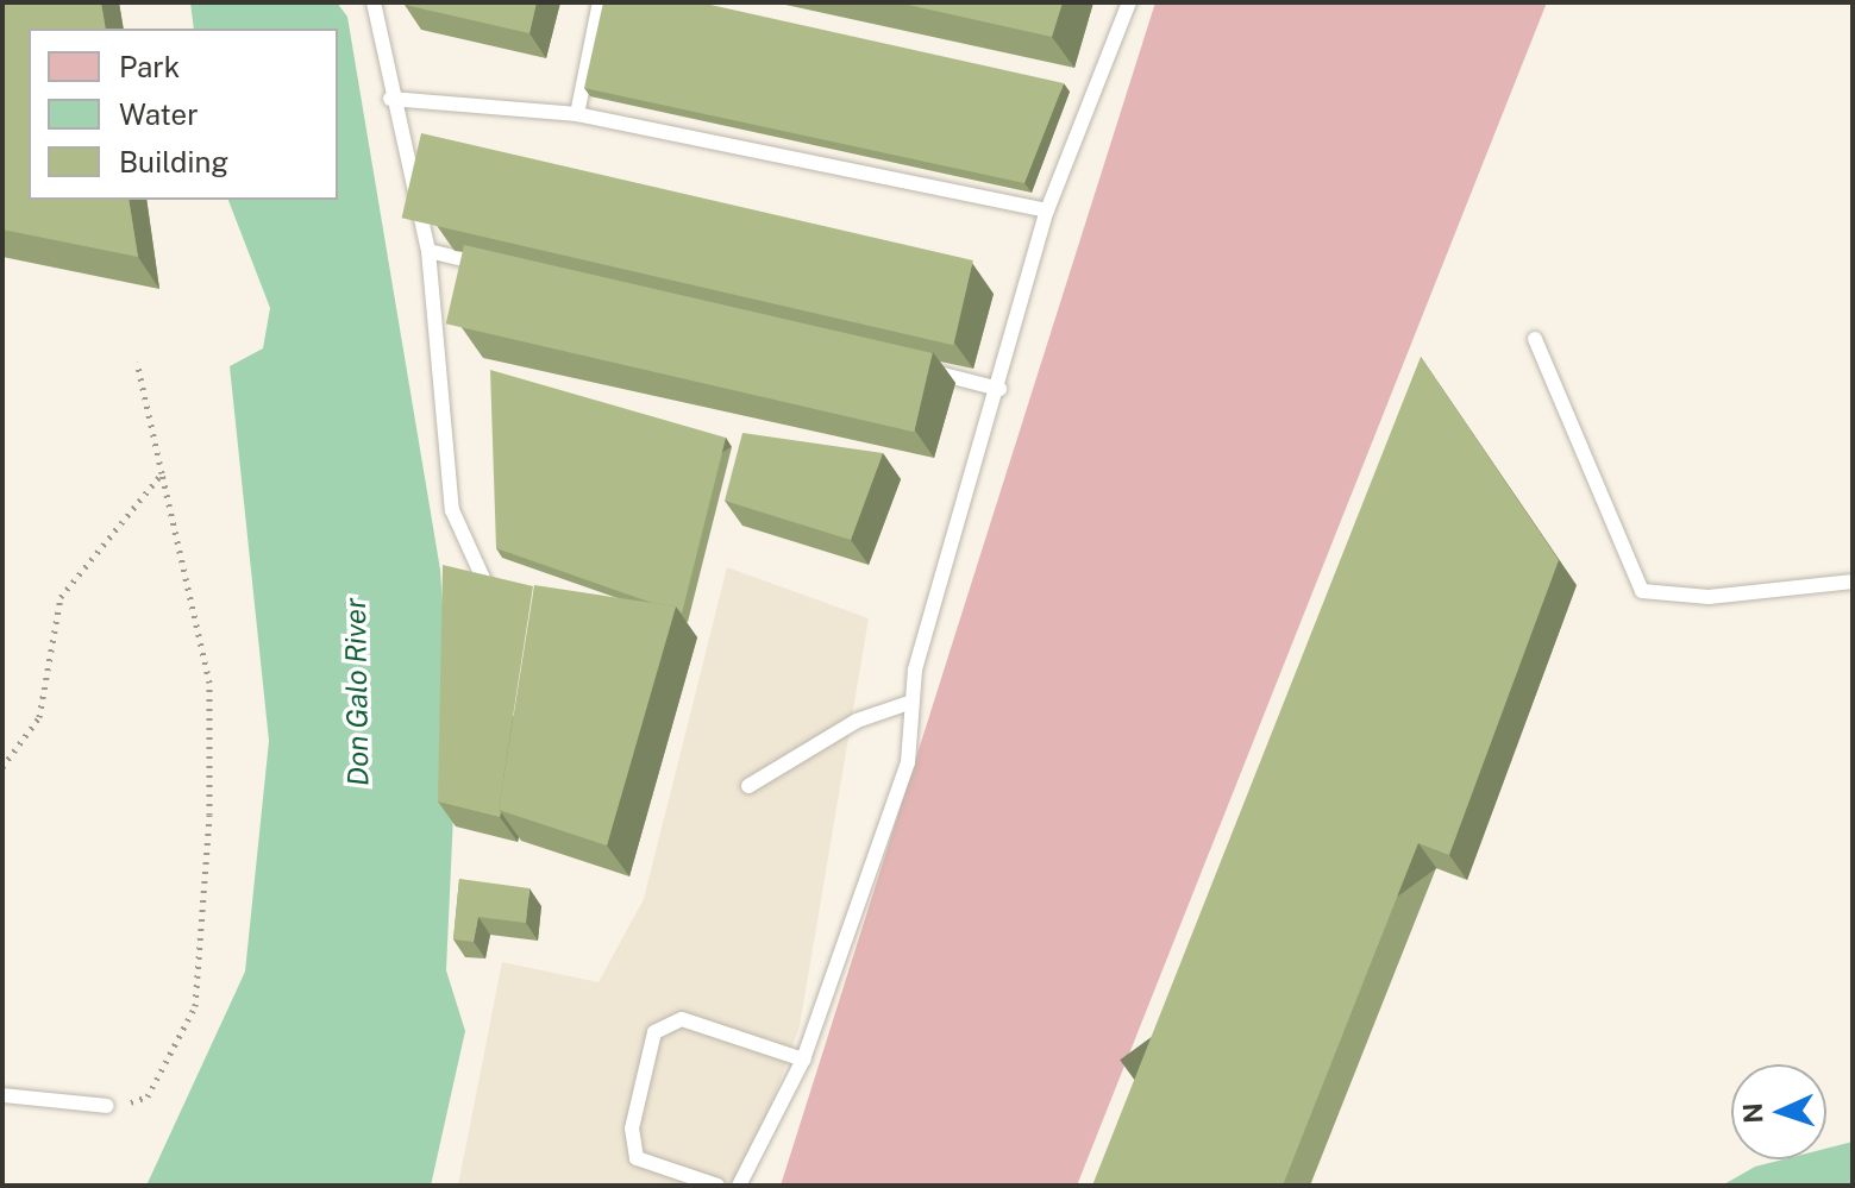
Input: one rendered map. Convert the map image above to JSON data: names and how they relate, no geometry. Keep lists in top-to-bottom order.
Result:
{
  "water": ["Don Galo River"],
  "legend": ["Park", "Water", "Building"],
  "north": "left"
}
